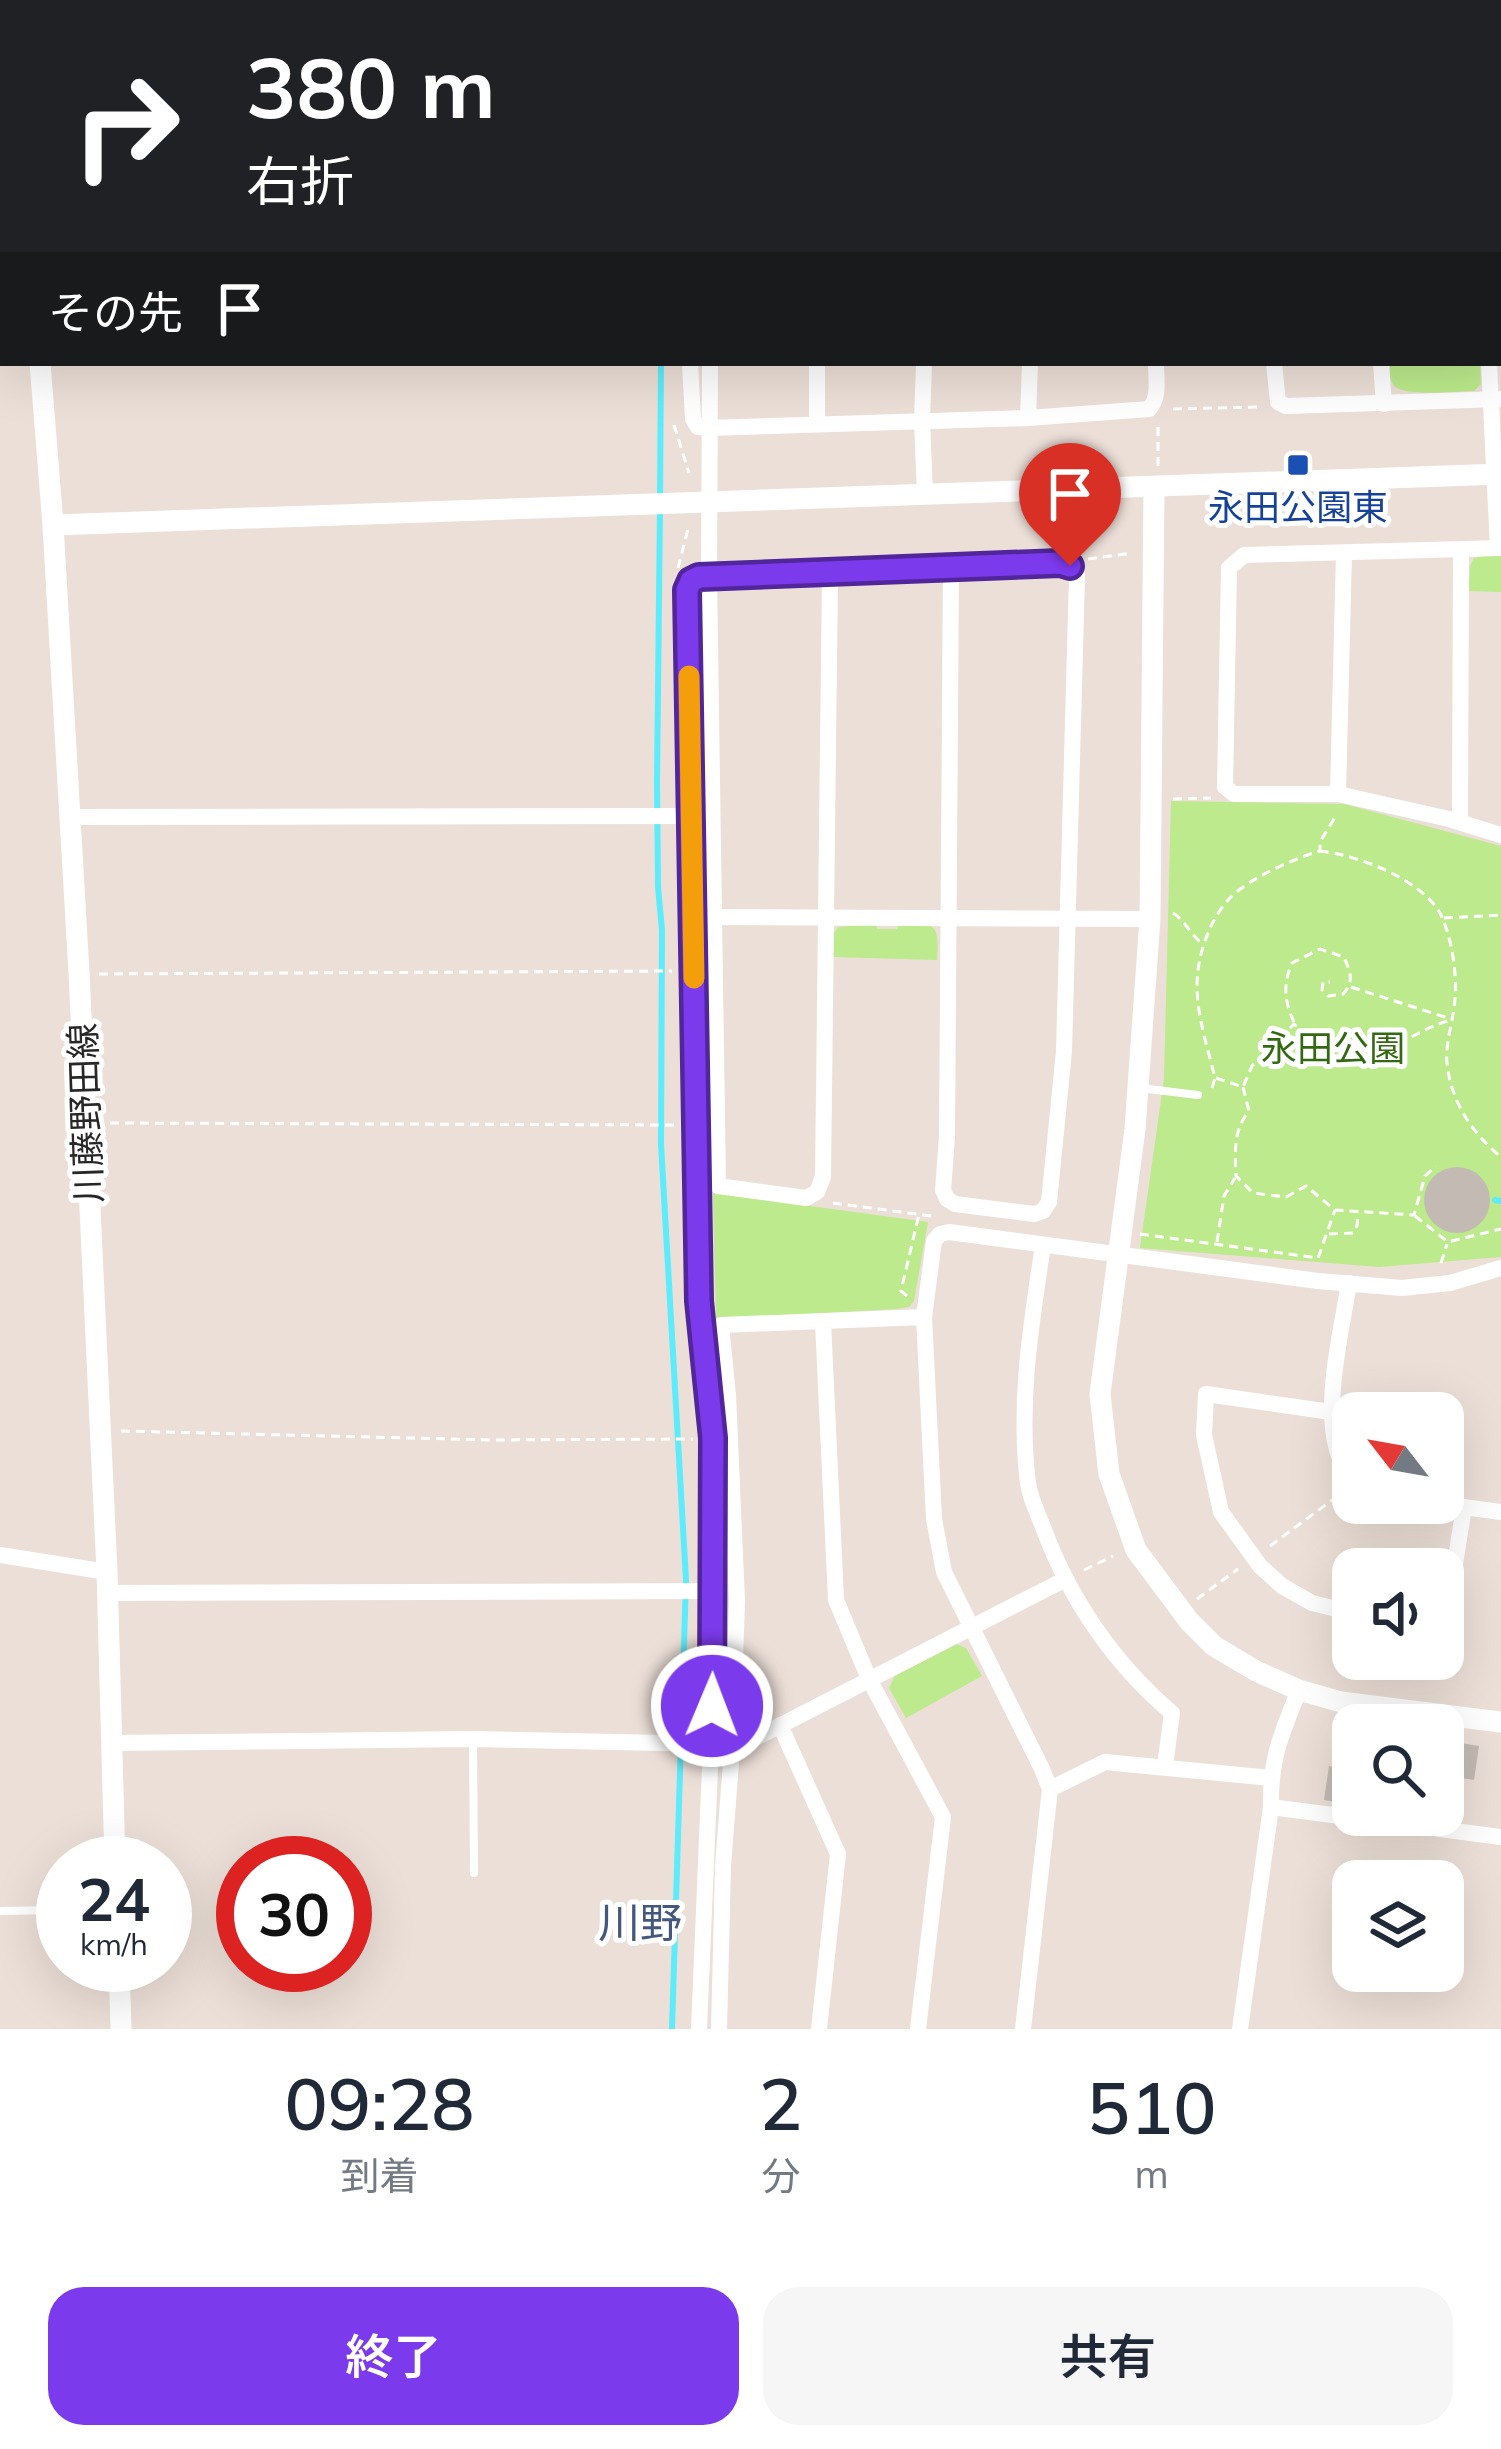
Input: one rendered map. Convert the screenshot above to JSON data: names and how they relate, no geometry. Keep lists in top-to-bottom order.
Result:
{
  "streets": {
    "street": ["川藤野田線"]
  },
  "districts": ["川野"],
  "parks": ["永田公園"],
  "places": {
    "transit": ["永田公園東"]
  },
  "north": "top left",
  "page": {
    "turn": ["380 m", "右折"],
    "then": "その先",
    "speed": "24 km/h",
    "limit": "30",
    "eta": [
      "09:28",
      "到着",
      "2",
      "分",
      "510",
      "m"
    ],
    "buttons": ["終了", "共有"]
  }
}
